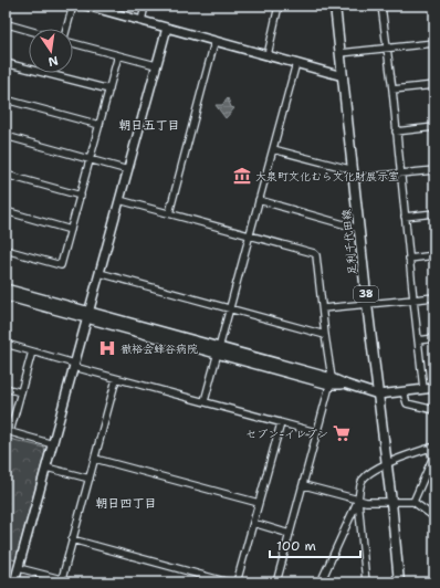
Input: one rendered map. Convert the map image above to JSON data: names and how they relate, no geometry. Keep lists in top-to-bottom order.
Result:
{
  "streets": {
    "main road": ["足利千代田線", "38"]
  },
  "districts": ["朝日五丁目", "朝日四丁目"],
  "places": {
    "museum": ["大泉町文化むら文化財展示室"],
    "hospital": ["徹裕会蜂谷病院"],
    "supermarket": ["セブン-イレブン"]
  },
  "scale_bar": "100 m",
  "north": "bottom"
}
